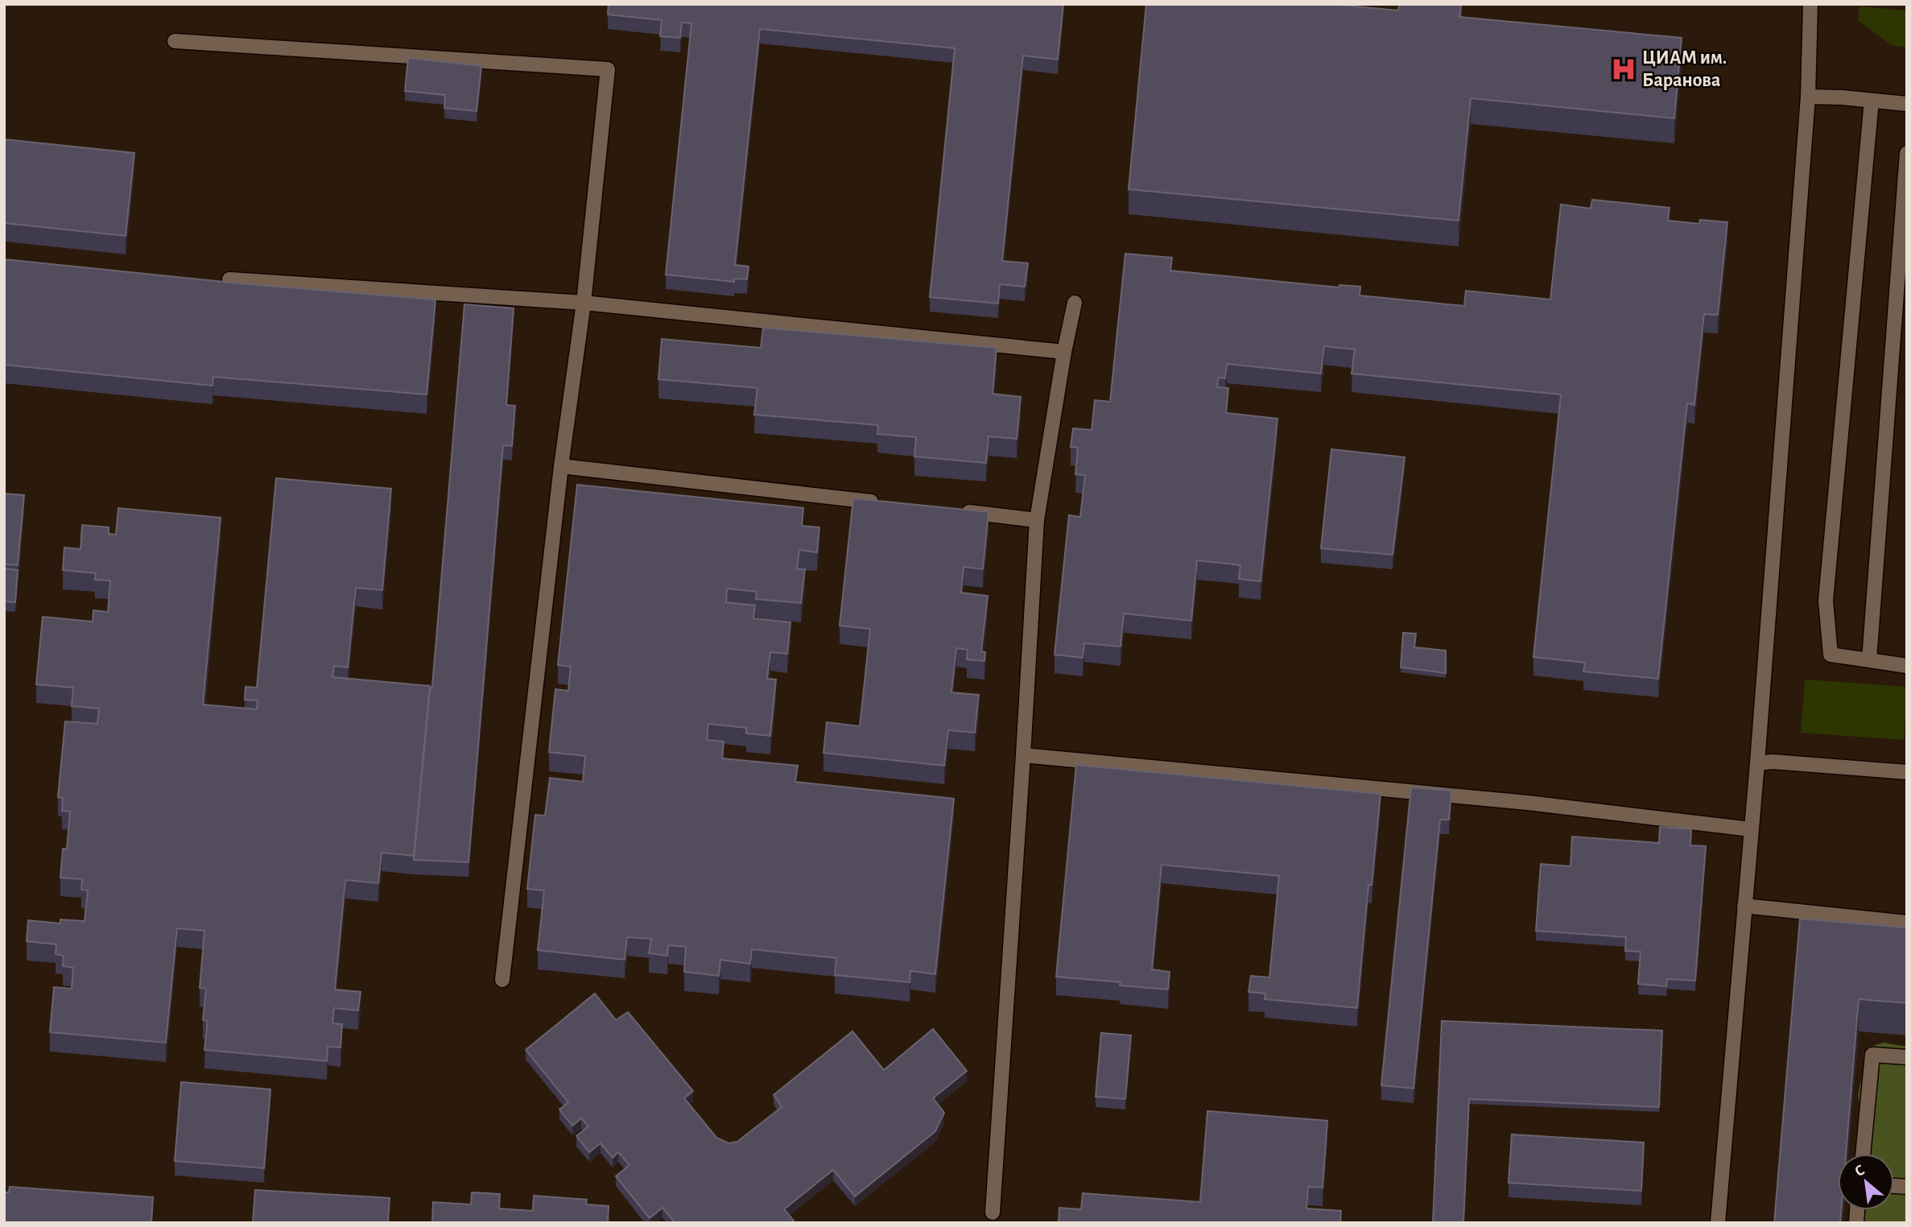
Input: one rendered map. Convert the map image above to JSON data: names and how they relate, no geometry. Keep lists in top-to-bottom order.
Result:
{
  "places": {
    "hospital": ["ЦИАМ им. Баранова"]
  },
  "north": "top left"
}
